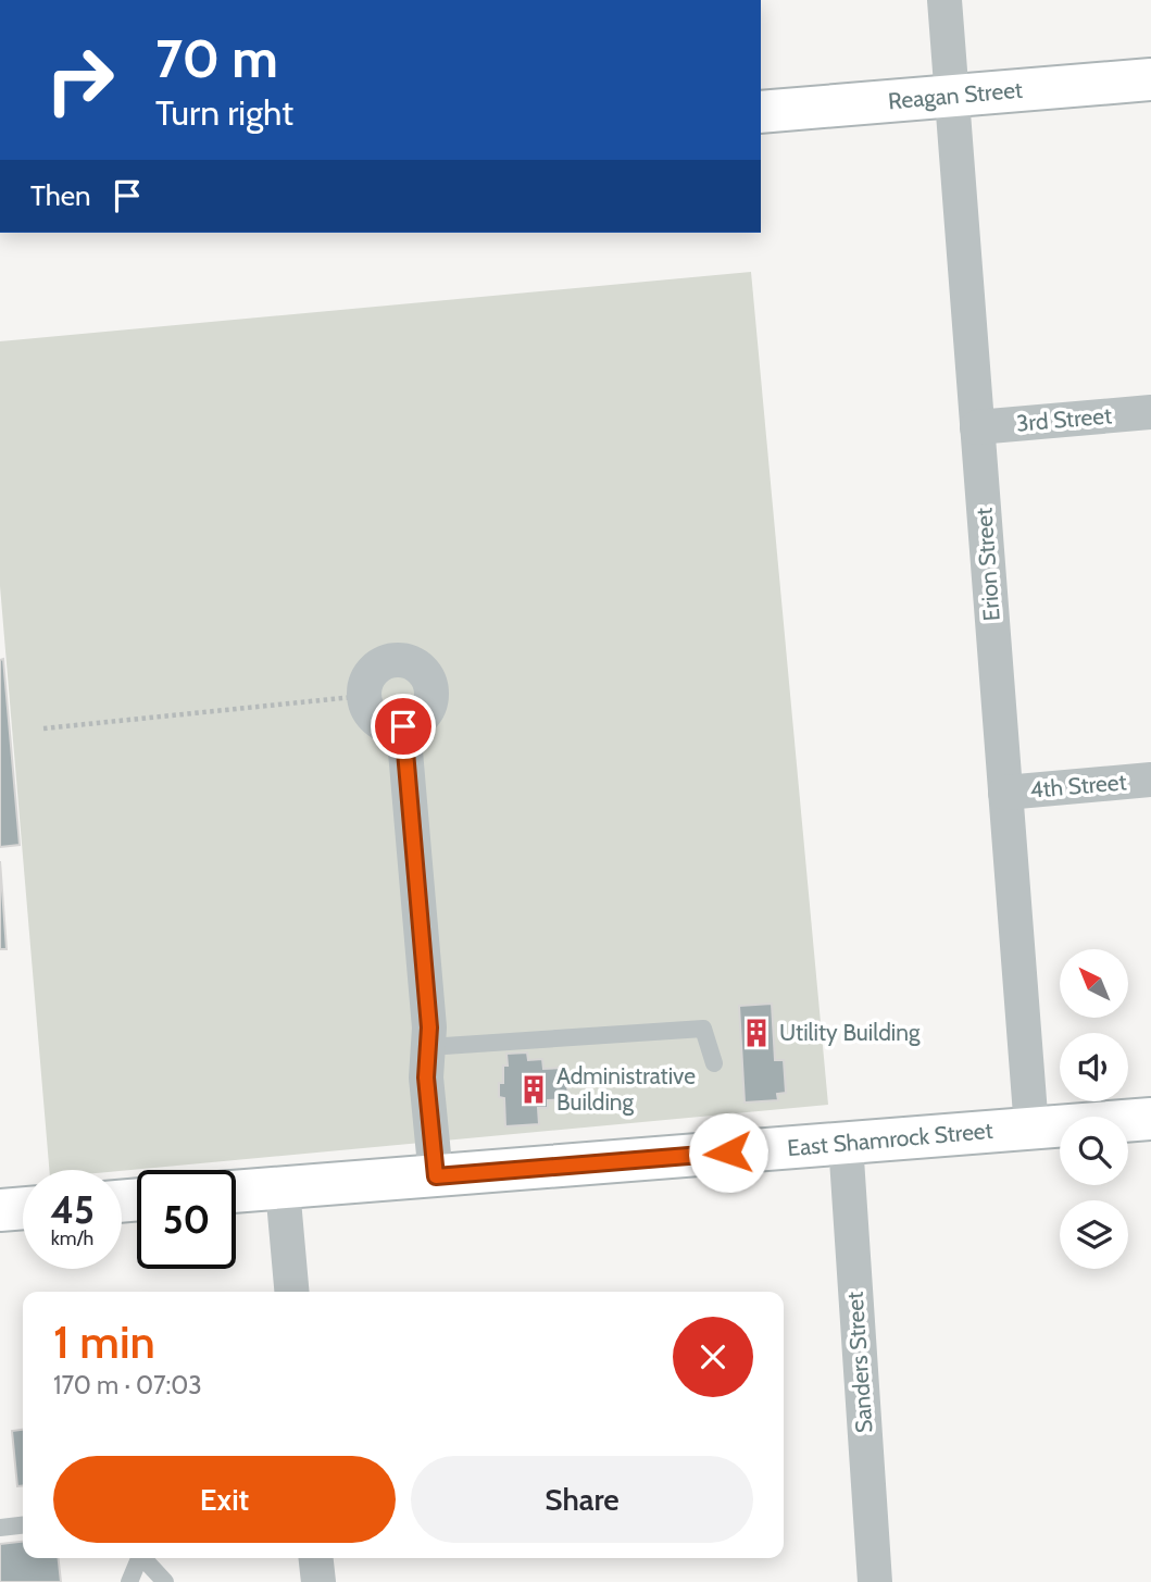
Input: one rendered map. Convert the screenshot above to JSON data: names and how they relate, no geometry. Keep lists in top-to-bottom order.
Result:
{
  "streets": {
    "main road": ["Reagan Street", "East Shamrock Street"],
    "street": [
      "3rd Street",
      "Erion Street",
      "4th Street",
      "Sanders Street"
    ]
  },
  "crossings": [
    ["Reagan Street", "Erion Street"],
    ["3rd Street", "Erion Street"],
    ["Erion Street", "4th Street"],
    ["Erion Street", "East Shamrock Street"],
    ["East Shamrock Street", "Sanders Street"]
  ],
  "places": {
    "building": ["Utility Building", "Administrative Building"]
  },
  "north": "top left",
  "page": {
    "turn": ["70 m", "Turn right"],
    "then": "Then",
    "speed": "45 km/h",
    "limit": "50",
    "heading": ["1 min", "170 m · 07:03"],
    "buttons": ["Exit", "Share"]
  }
}
